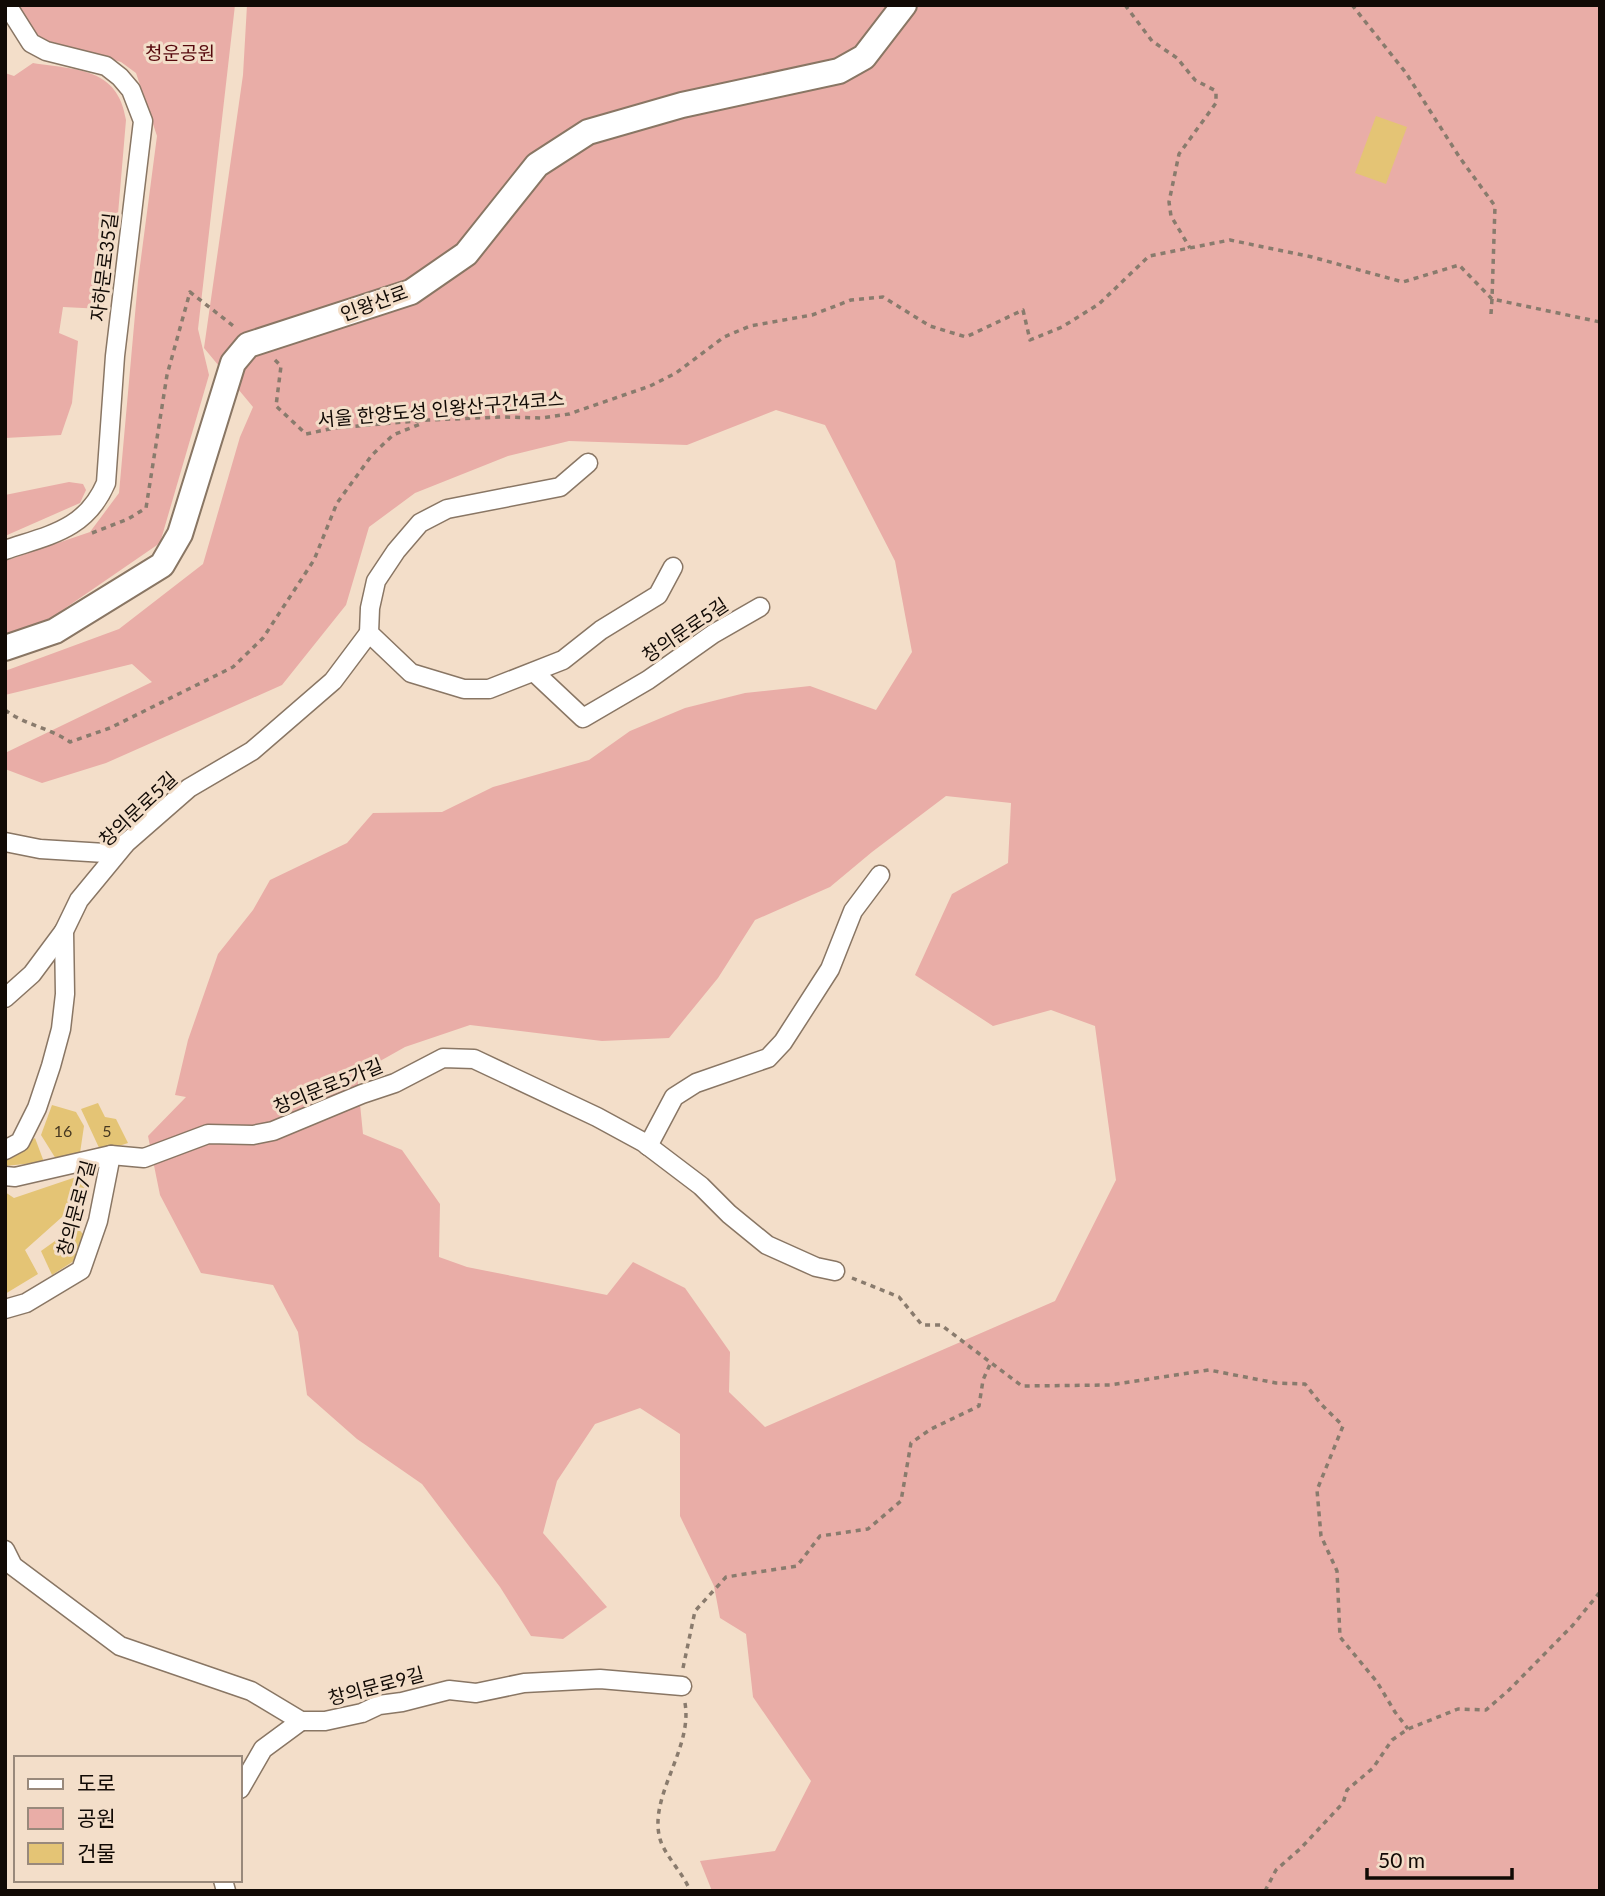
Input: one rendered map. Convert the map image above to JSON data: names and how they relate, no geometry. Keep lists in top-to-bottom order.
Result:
{
  "streets": {
    "street": [
      "자하문로35길",
      "인왕산로",
      "창의문로5길",
      "창의문로5가길",
      "창의문로7길",
      "창의문로9길"
    ],
    "path": ["서울 한양도성 인왕산구간4코스"]
  },
  "crossings": [
    ["인왕산로", "서울 한양도성 인왕산구간4코스"],
    ["창의문로5가길", "창의문로7길"]
  ],
  "parks": ["청운공원"],
  "house_numbers": ["16", "5"],
  "legend": ["도로", "공원", "건물"],
  "scale_bar": "50 m"
}
